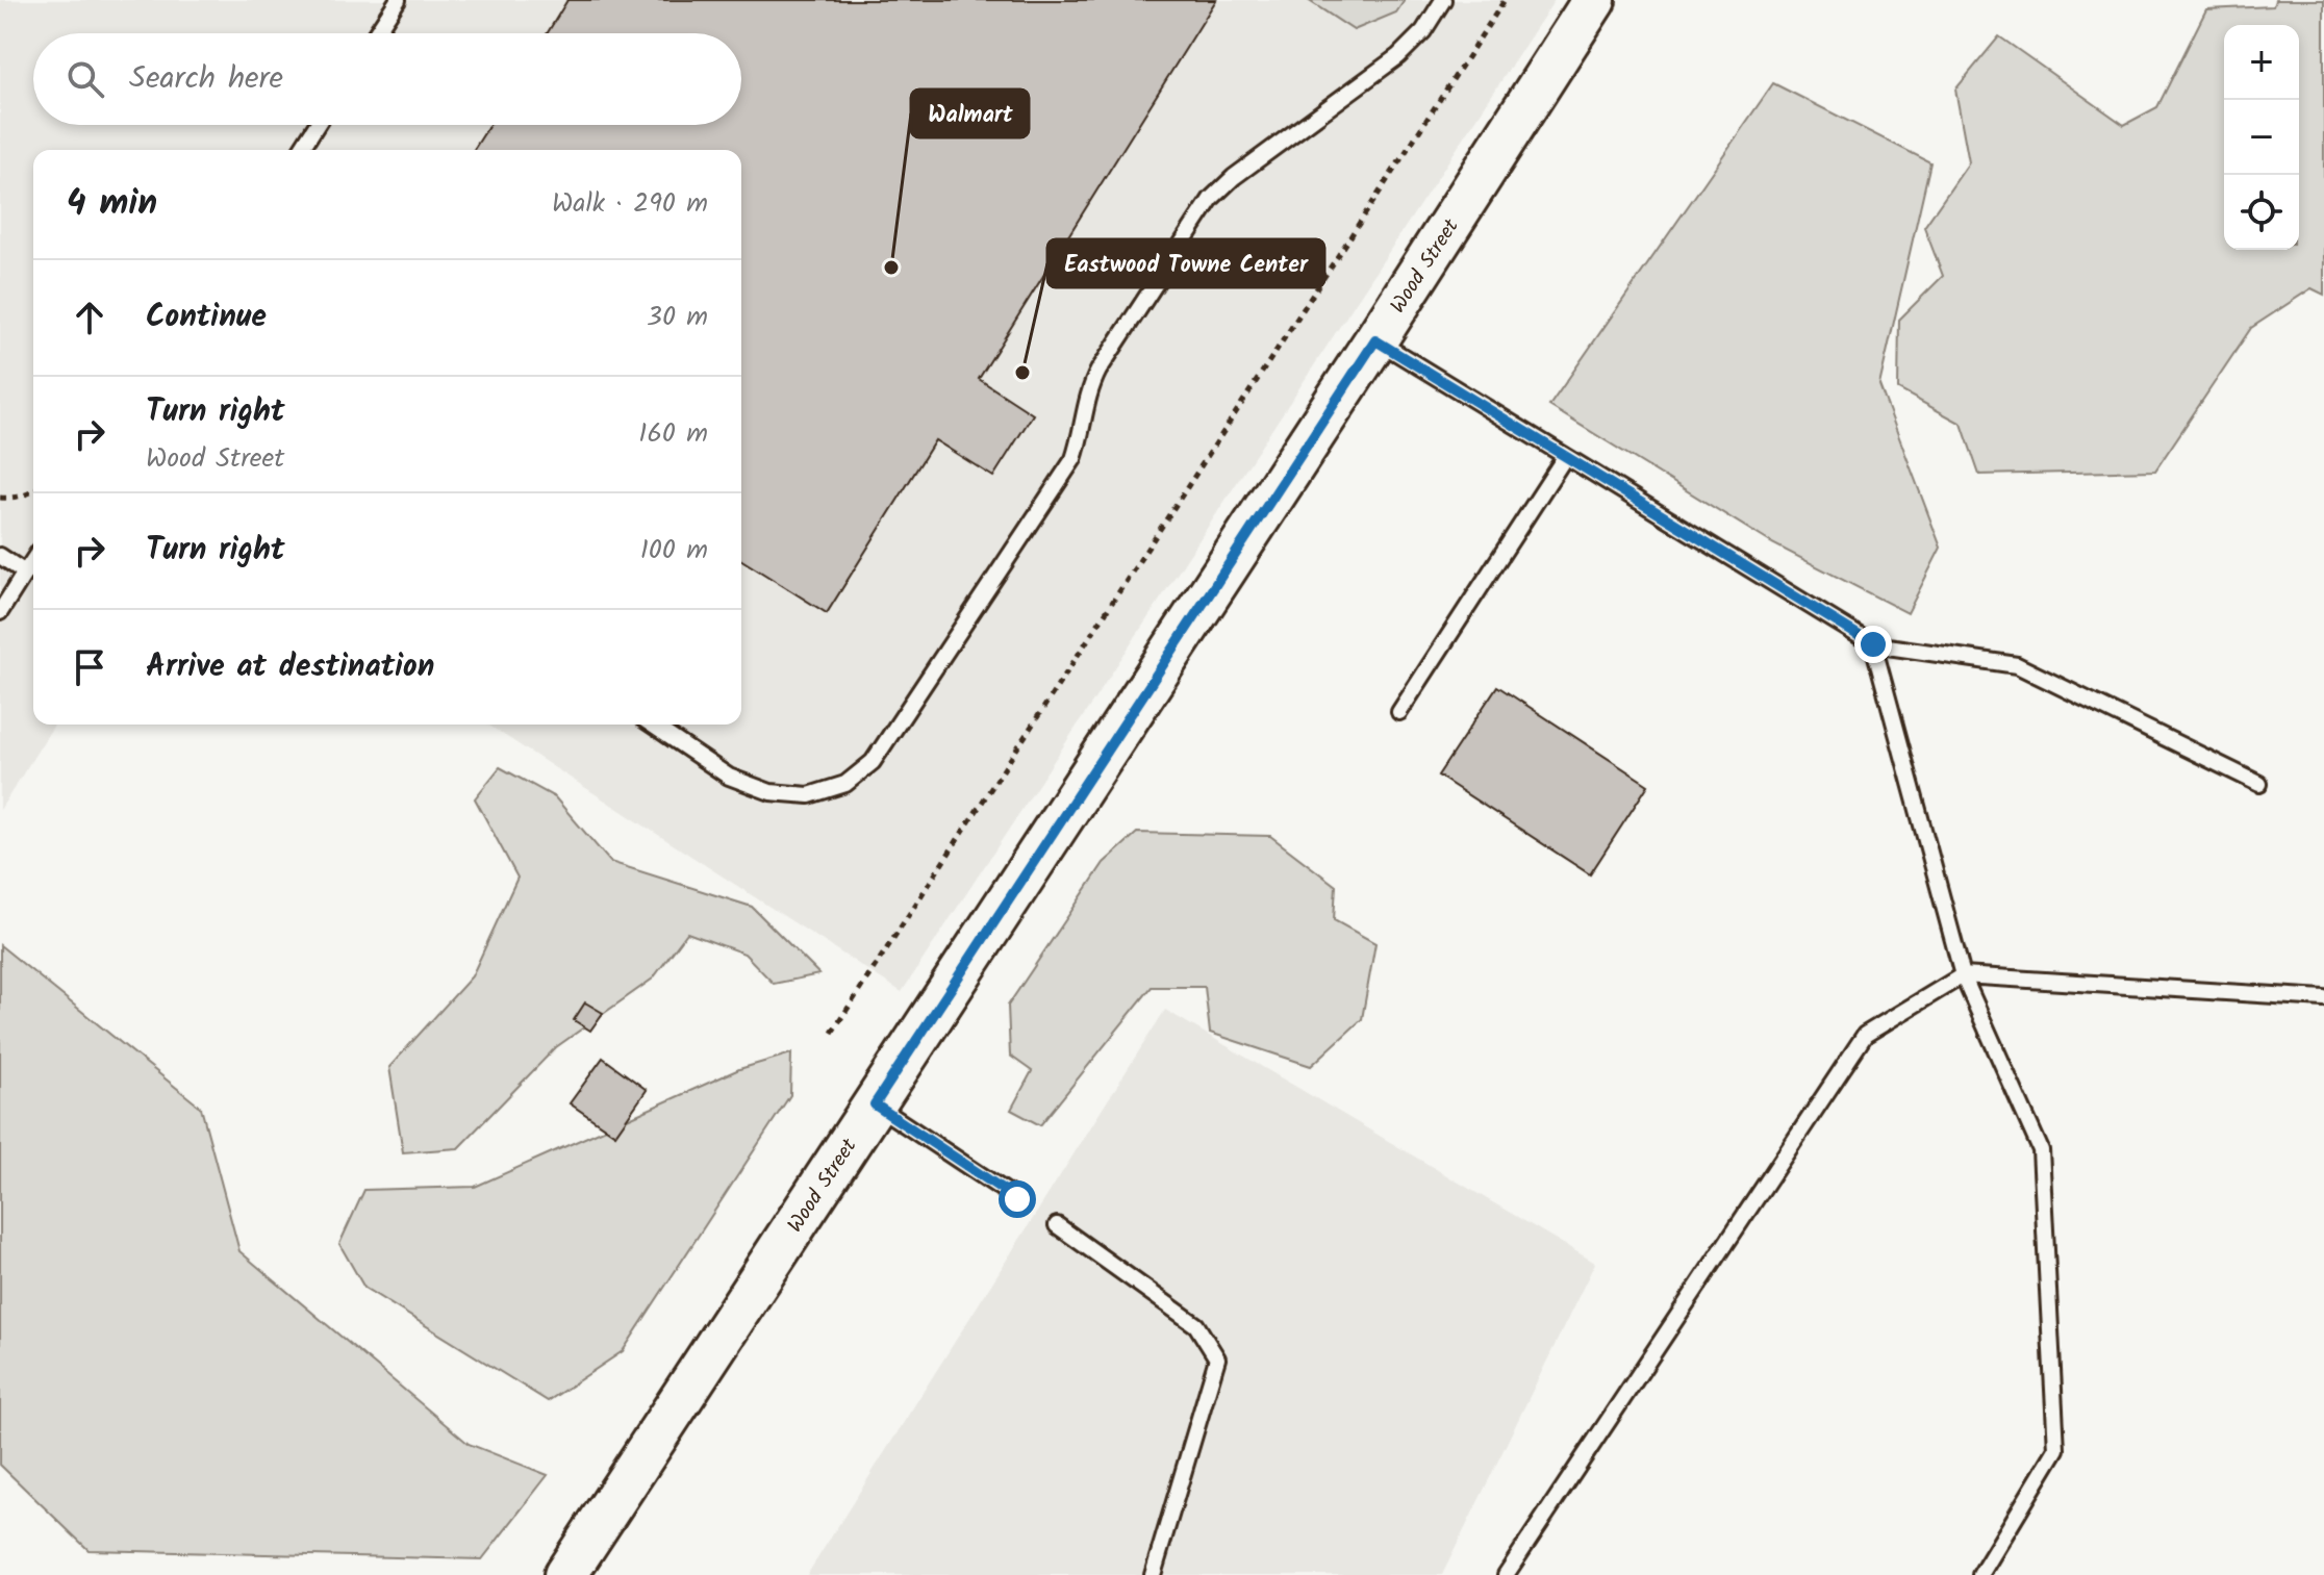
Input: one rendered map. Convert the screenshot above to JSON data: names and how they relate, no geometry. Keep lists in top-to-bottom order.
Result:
{
  "streets": {
    "street": ["Wood Street"]
  },
  "places": ["Walmart", "Eastwood Towne Center"],
  "page": {
    "map_buttons": ["+", "−"],
    "search": "Search here",
    "heading": ["4 min", "Walk · 290 m"],
    "list": [
      ["Continue", "30 m"],
      ["Turn right", "Wood Street", "160 m"],
      ["Turn right", "100 m"],
      "Arrive at destination"
    ]
  }
}
